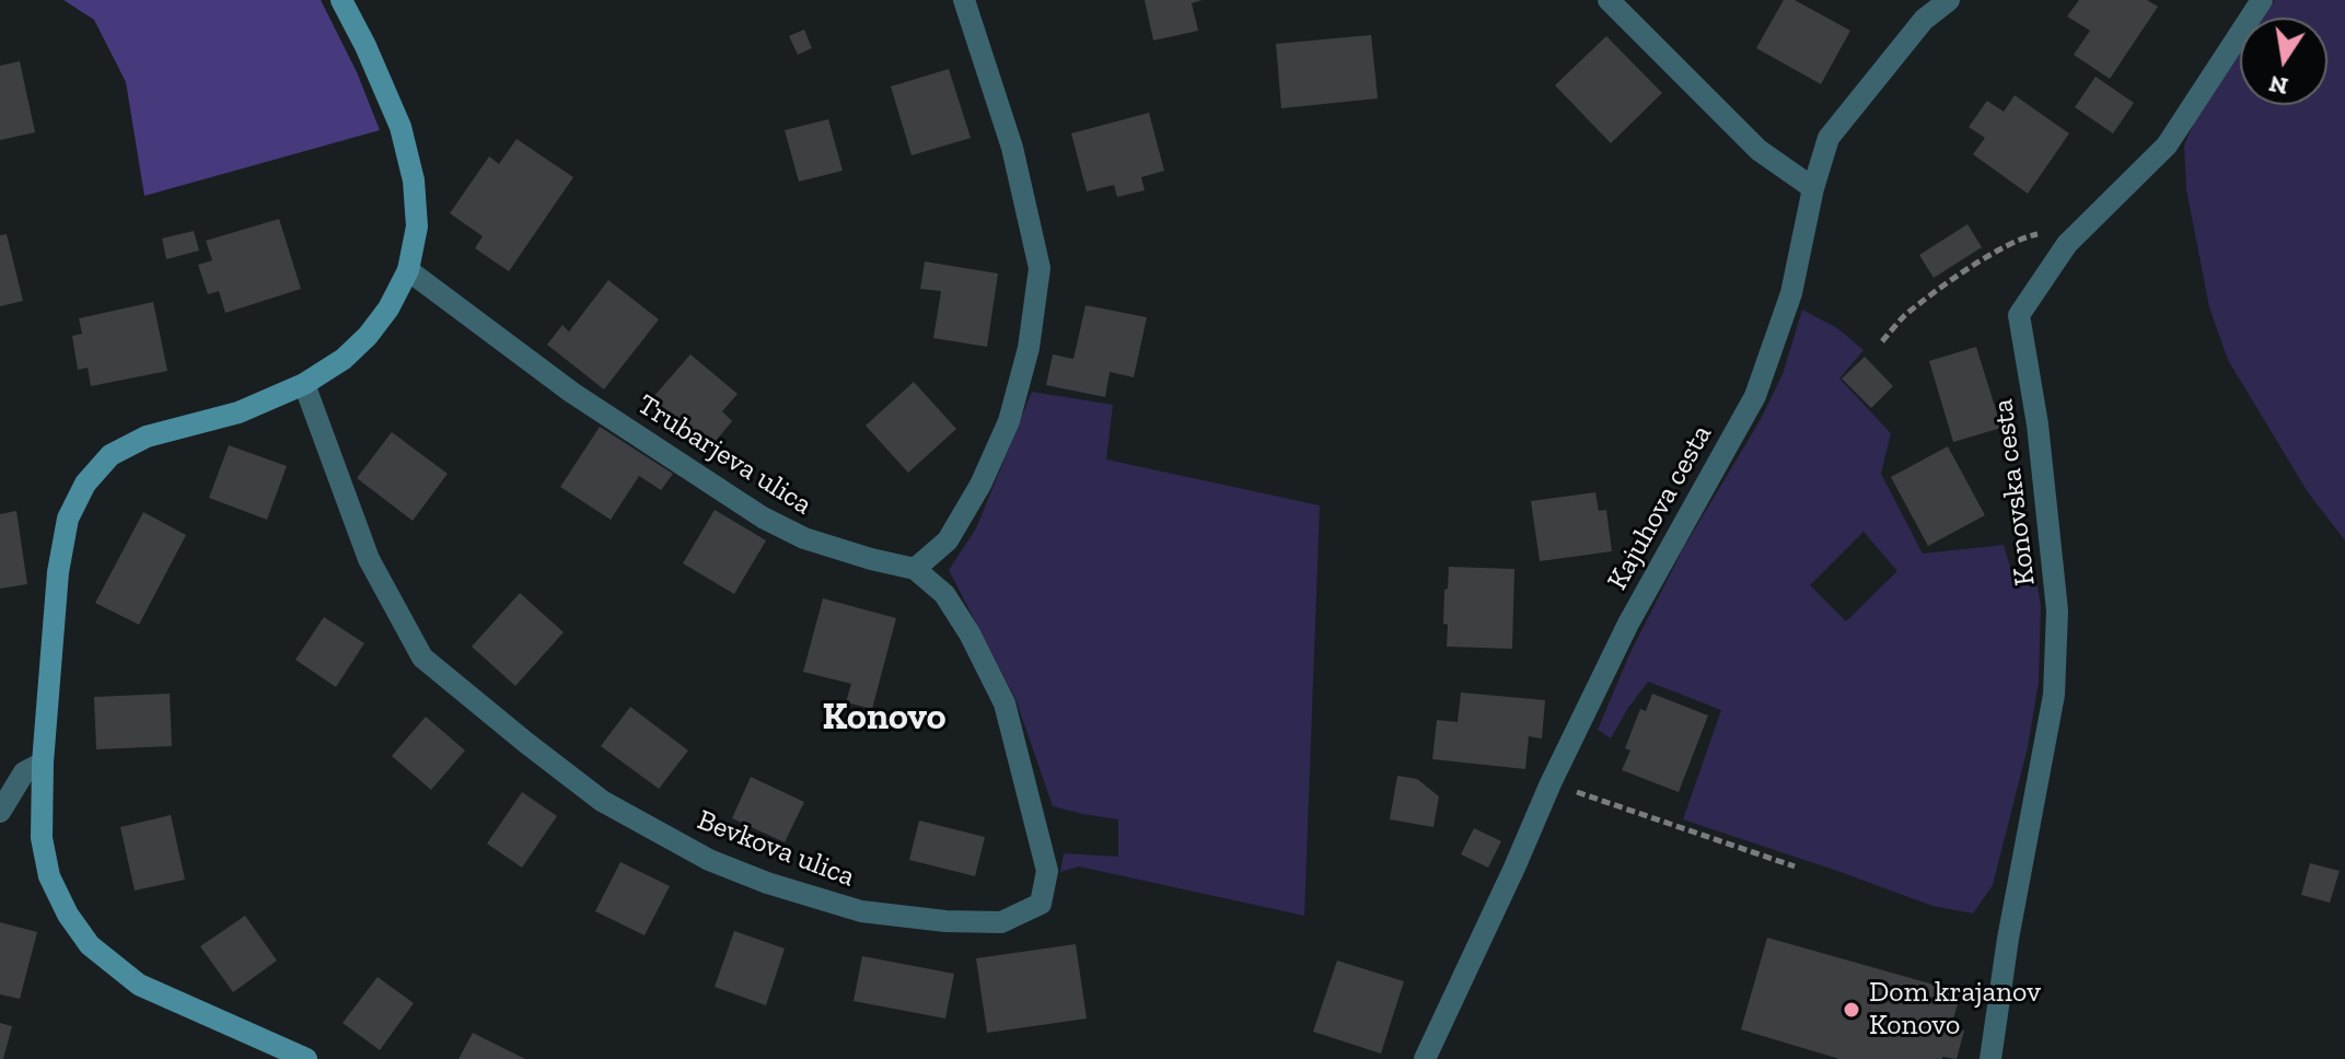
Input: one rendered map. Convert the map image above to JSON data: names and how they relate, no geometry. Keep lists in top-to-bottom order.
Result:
{
  "streets": {
    "street": [
      "Trubarjeva ulica",
      "Konovska cesta",
      "Kajuhova cesta",
      "Bevkova ulica"
    ]
  },
  "crossings": [
    ["Trubarjeva ulica", "Bevkova ulica"]
  ],
  "districts": ["Konovo"],
  "places": ["Dom krajanov Konovo"],
  "north": "bottom"
}
